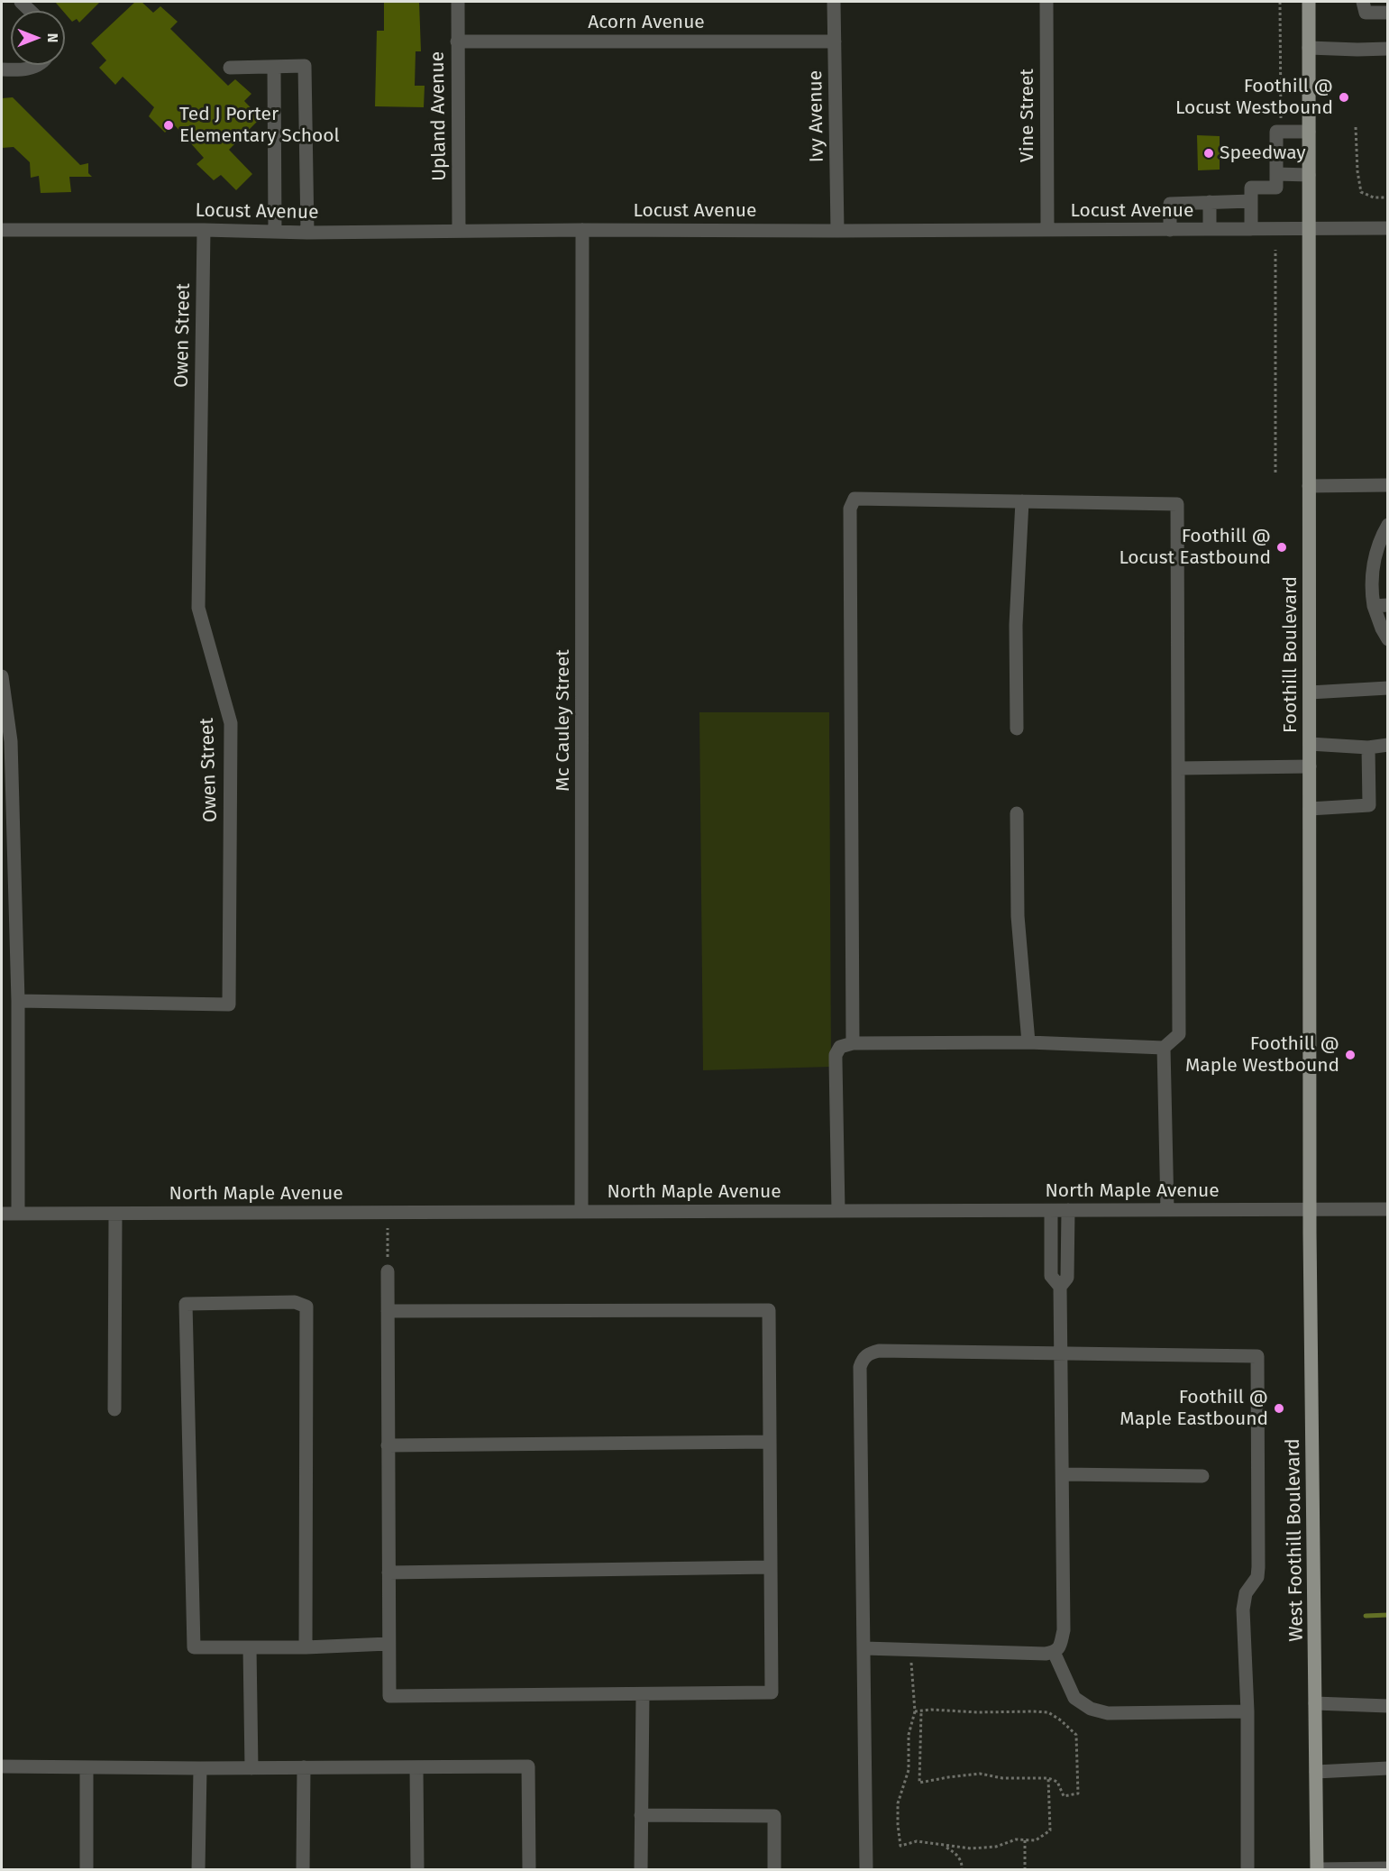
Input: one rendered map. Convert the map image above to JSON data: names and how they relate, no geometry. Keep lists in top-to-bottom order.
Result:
{
  "streets": {
    "main road": ["Foothill Boulevard", "West Foothill Boulevard"],
    "street": [
      "Acorn Avenue",
      "Vine Street",
      "Upland Avenue",
      "Ivy Avenue",
      "Locust Avenue",
      "Owen Street",
      "Mc Cauley Street",
      "North Maple Avenue"
    ]
  },
  "crossings": [
    ["Acorn Avenue", "Upland Avenue"],
    ["Acorn Avenue", "Ivy Avenue"],
    ["Vine Street", "Locust Avenue"],
    ["Upland Avenue", "Locust Avenue"],
    ["Ivy Avenue", "Locust Avenue"],
    ["Locust Avenue", "Owen Street"],
    ["Locust Avenue", "Foothill Boulevard"],
    ["Locust Avenue", "Mc Cauley Street"],
    ["Foothill Boulevard", "North Maple Avenue"],
    ["Foothill Boulevard", "West Foothill Boulevard"],
    ["Mc Cauley Street", "North Maple Avenue"],
    ["North Maple Avenue", "West Foothill Boulevard"]
  ],
  "places": [
    "Foothill @ Locust Westbound",
    "Ted J Porter Elementary School",
    "Speedway",
    "Foothill @ Locust Eastbound",
    "Foothill @ Maple Westbound",
    "Foothill @ Maple Eastbound"
  ],
  "north": "right"
}
